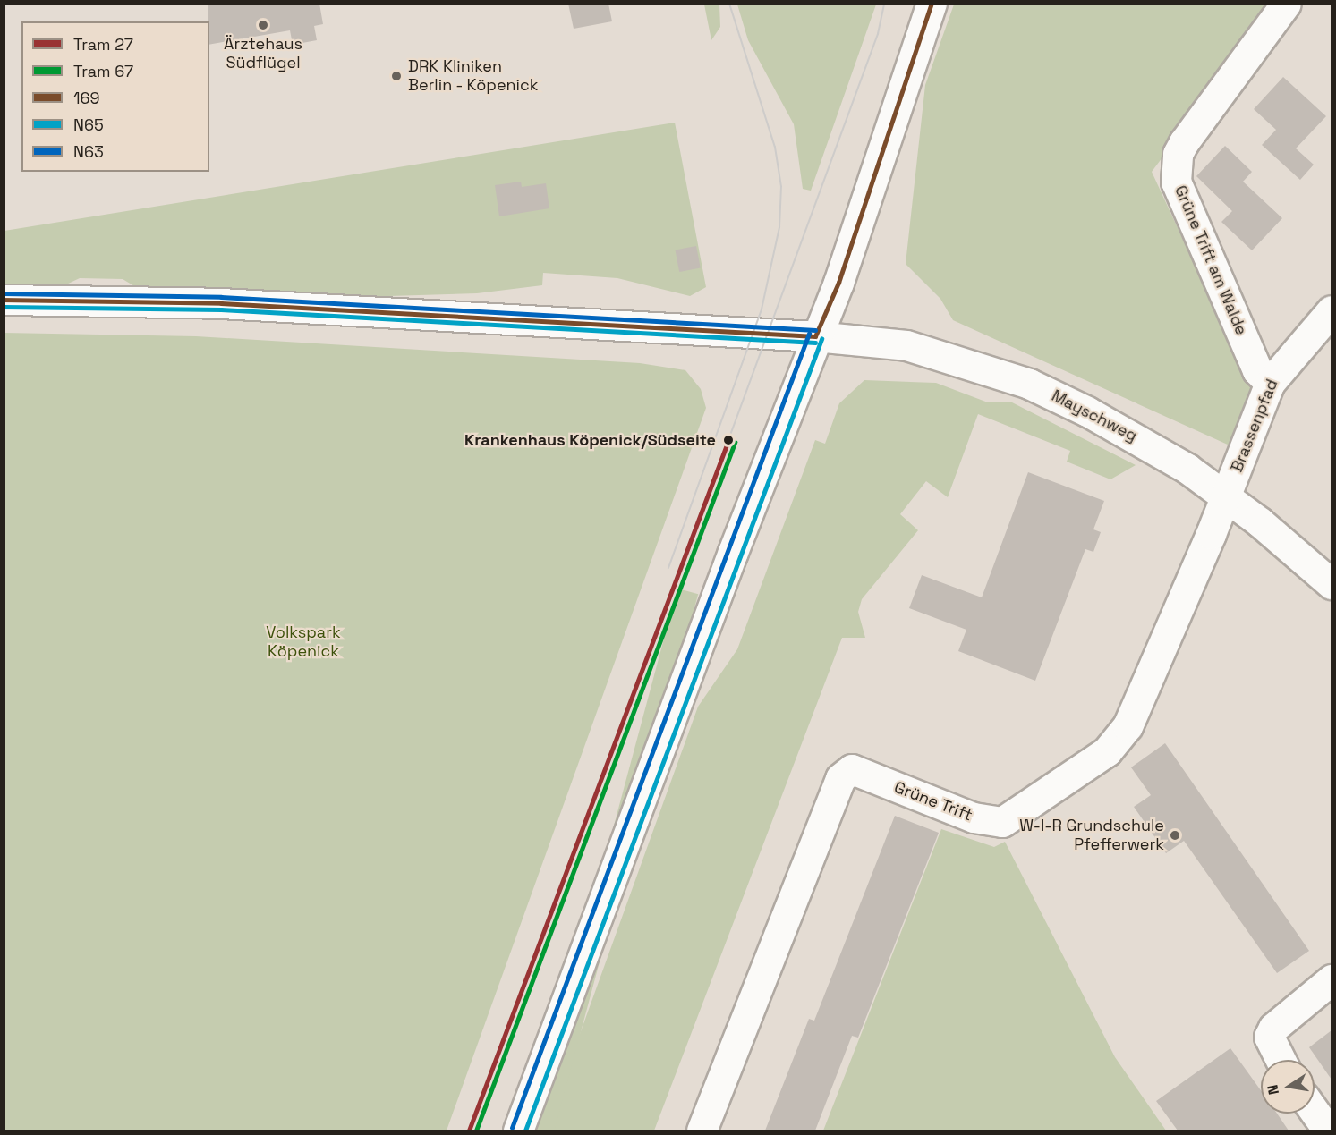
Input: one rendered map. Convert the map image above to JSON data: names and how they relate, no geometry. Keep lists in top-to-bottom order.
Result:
{
  "streets": {
    "street": [
      "Grüne Trift am Walde",
      "Mayschweg",
      "Brassenpfad",
      "Grüne Trift"
    ]
  },
  "crossings": [
    ["Grüne Trift am Walde", "Brassenpfad"],
    ["Mayschweg", "Brassenpfad"],
    ["Mayschweg", "Grüne Trift"],
    ["Brassenpfad", "Grüne Trift"]
  ],
  "parks": ["Volkspark Köpenick"],
  "places": [
    "Ärztehaus Südflügel",
    "DRK Kliniken Berlin - Köpenick",
    "Krankenhaus Köpenick/Südseite",
    "W-I-R Grundschule Pfefferwerk"
  ],
  "lines": [
    "transit line 169",
    "transit line N63",
    "transit line N65",
    "tram line 27",
    "tram line 67"
  ],
  "legend": [
    "Tram 27",
    "Tram 67",
    "169",
    "N65",
    "N63"
  ],
  "north": "left"
}
